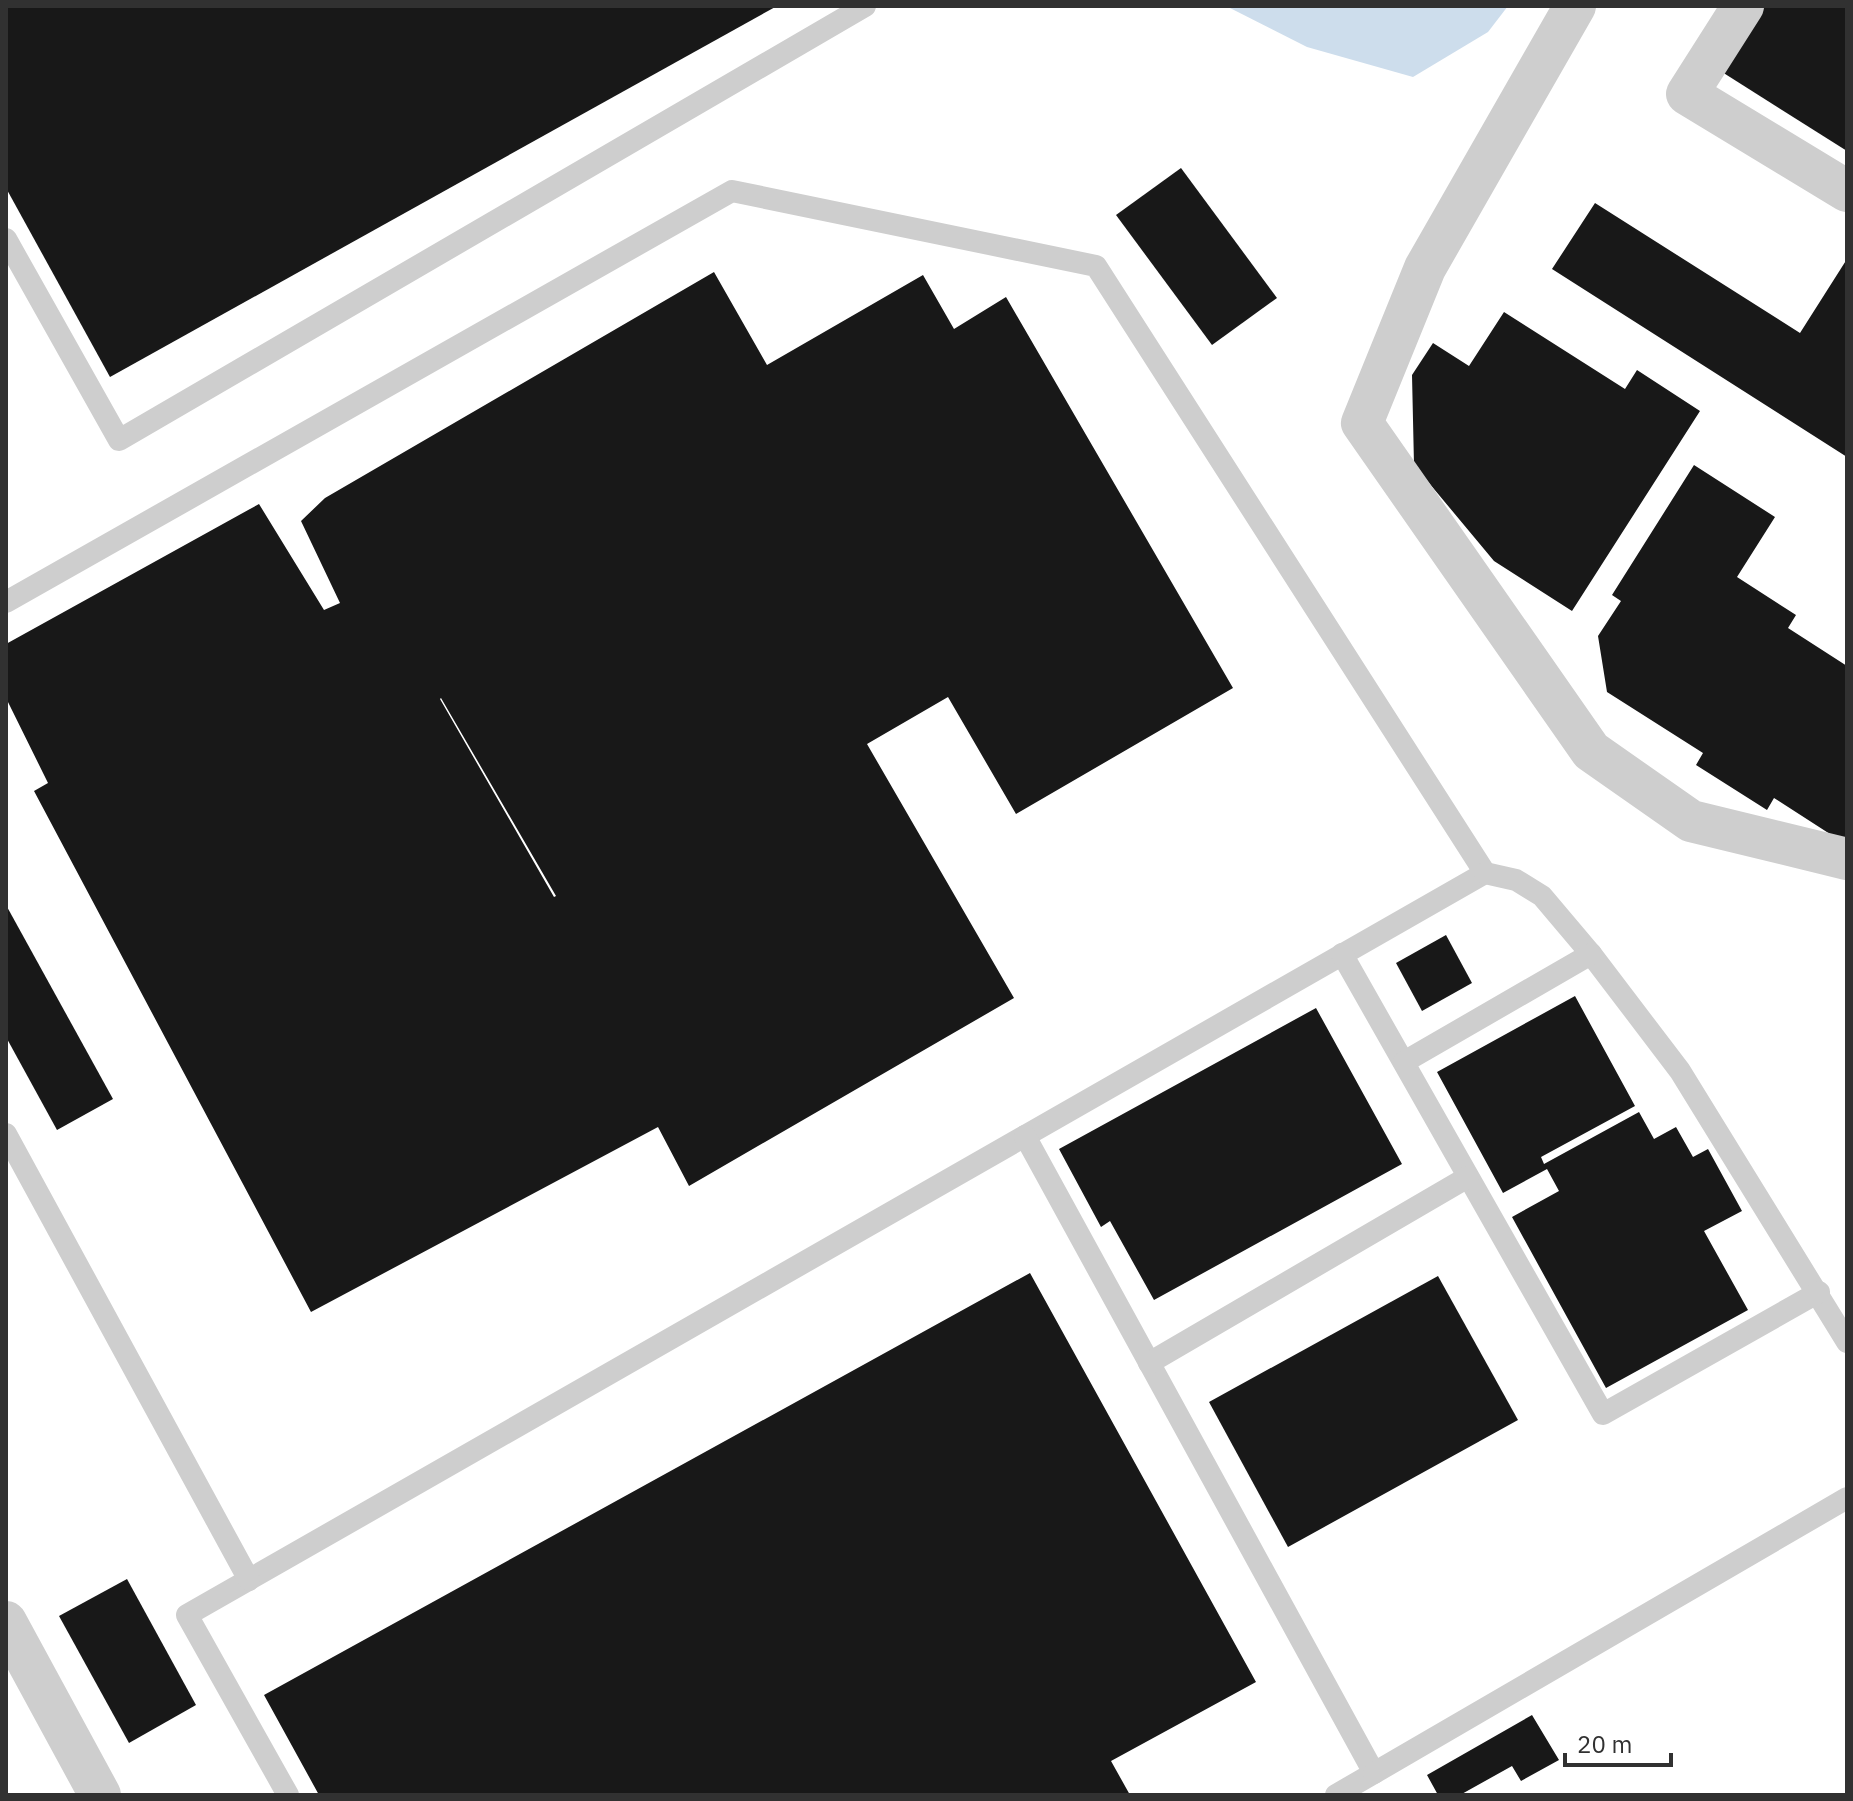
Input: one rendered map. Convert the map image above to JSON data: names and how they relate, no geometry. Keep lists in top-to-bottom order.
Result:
{
  "scale_bar": "20 m"
}
